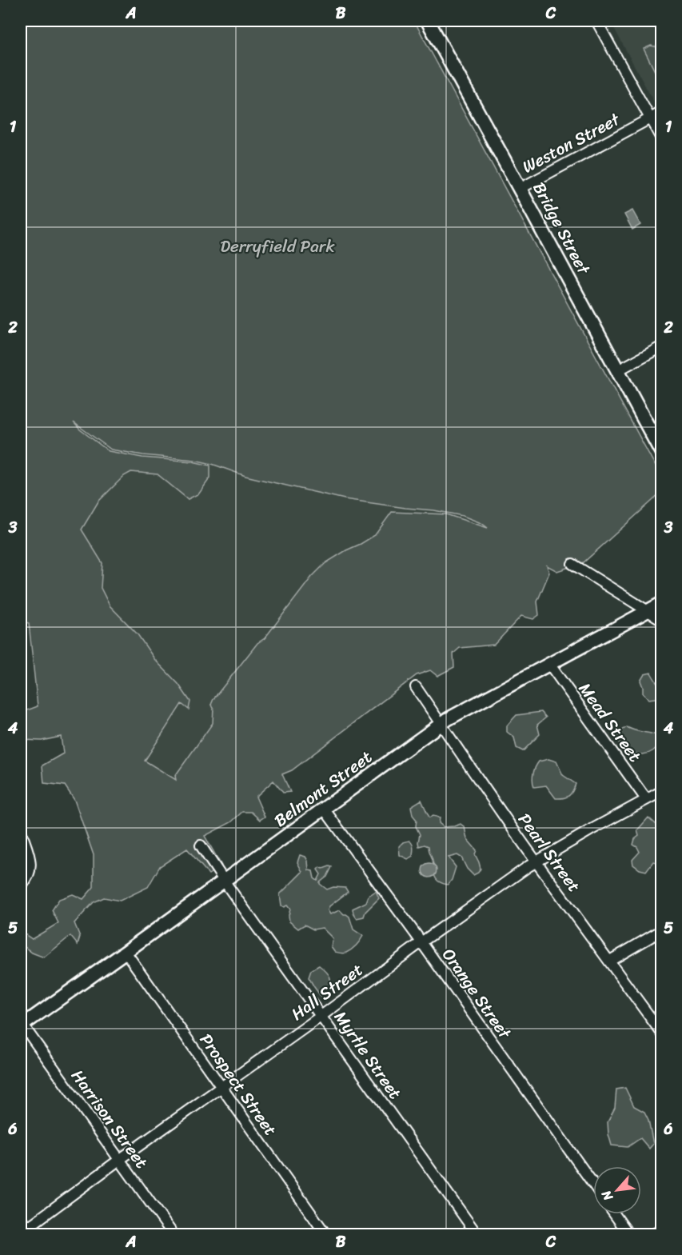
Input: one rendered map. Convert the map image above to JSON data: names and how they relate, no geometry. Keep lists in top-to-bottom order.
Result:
{
  "streets": {
    "main road": ["Bridge Street"],
    "street": [
      "Weston Street",
      "Mead Street",
      "Belmont Street",
      "Pearl Street",
      "Hall Street",
      "Orange Street",
      "Myrtle Street",
      "Prospect Street",
      "Harrison Street"
    ]
  },
  "crossings": [
    ["Weston Street", "Bridge Street"],
    ["Mead Street", "Belmont Street"],
    ["Mead Street", "Hall Street"],
    ["Belmont Street", "Pearl Street"],
    ["Belmont Street", "Orange Street"],
    ["Belmont Street", "Myrtle Street"],
    ["Belmont Street", "Prospect Street"],
    ["Belmont Street", "Harrison Street"],
    ["Pearl Street", "Hall Street"],
    ["Hall Street", "Orange Street"],
    ["Hall Street", "Myrtle Street"],
    ["Hall Street", "Prospect Street"],
    ["Hall Street", "Harrison Street"]
  ],
  "parks": ["Derryfield Park"],
  "north": "bottom left",
  "grid": {
    "columns": ["A", "B", "C"],
    "rows": [
      "1",
      "2",
      "3",
      "4",
      "5",
      "6"
    ]
  }
}
